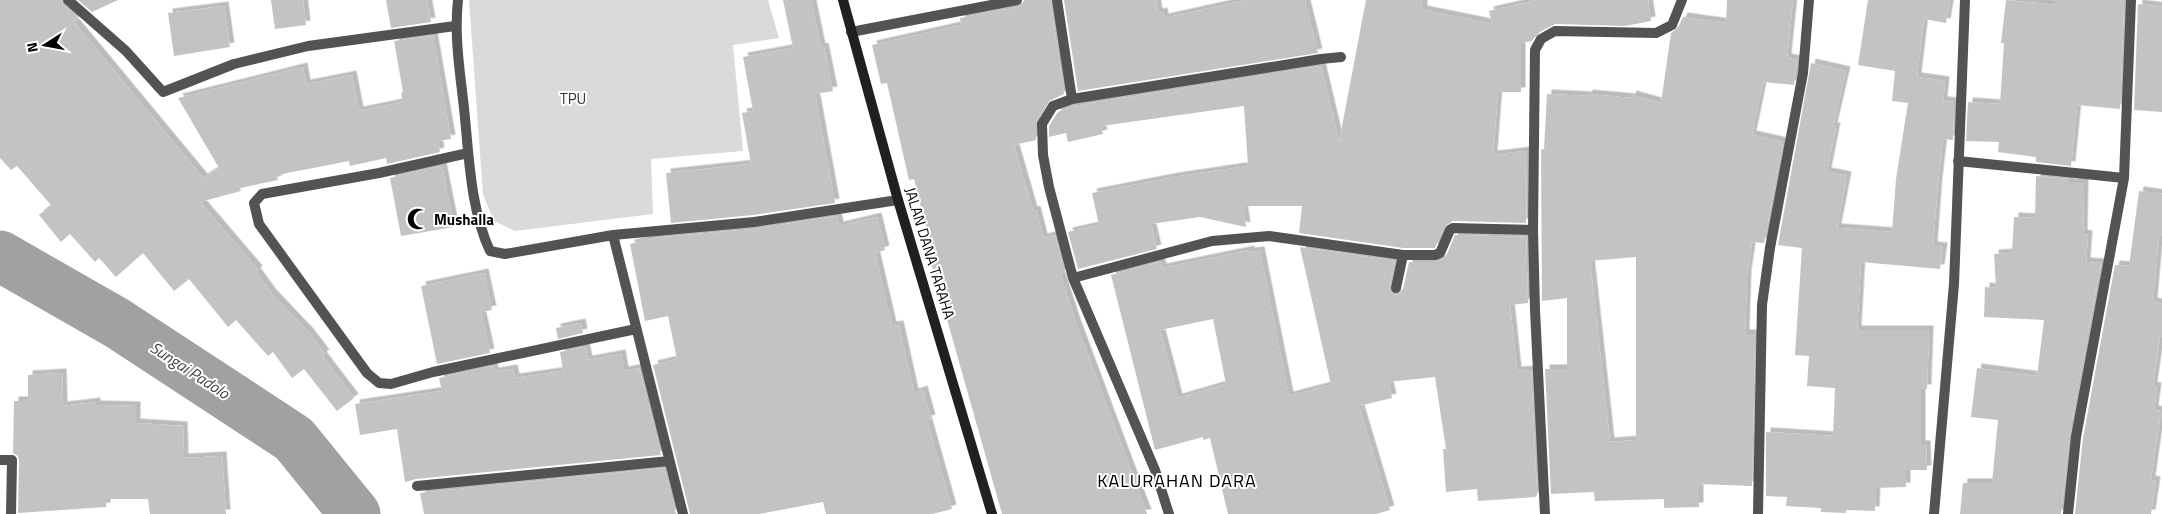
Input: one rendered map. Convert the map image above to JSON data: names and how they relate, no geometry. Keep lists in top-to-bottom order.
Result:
{
  "streets": {
    "street": ["JALAN DANA TARAHA"]
  },
  "districts": ["KALURAHAN DARA"],
  "water": ["Sungai Padolo"],
  "parks": ["TPU"],
  "places": {
    "mosque": ["Mushalla"]
  },
  "north": "left"
}
